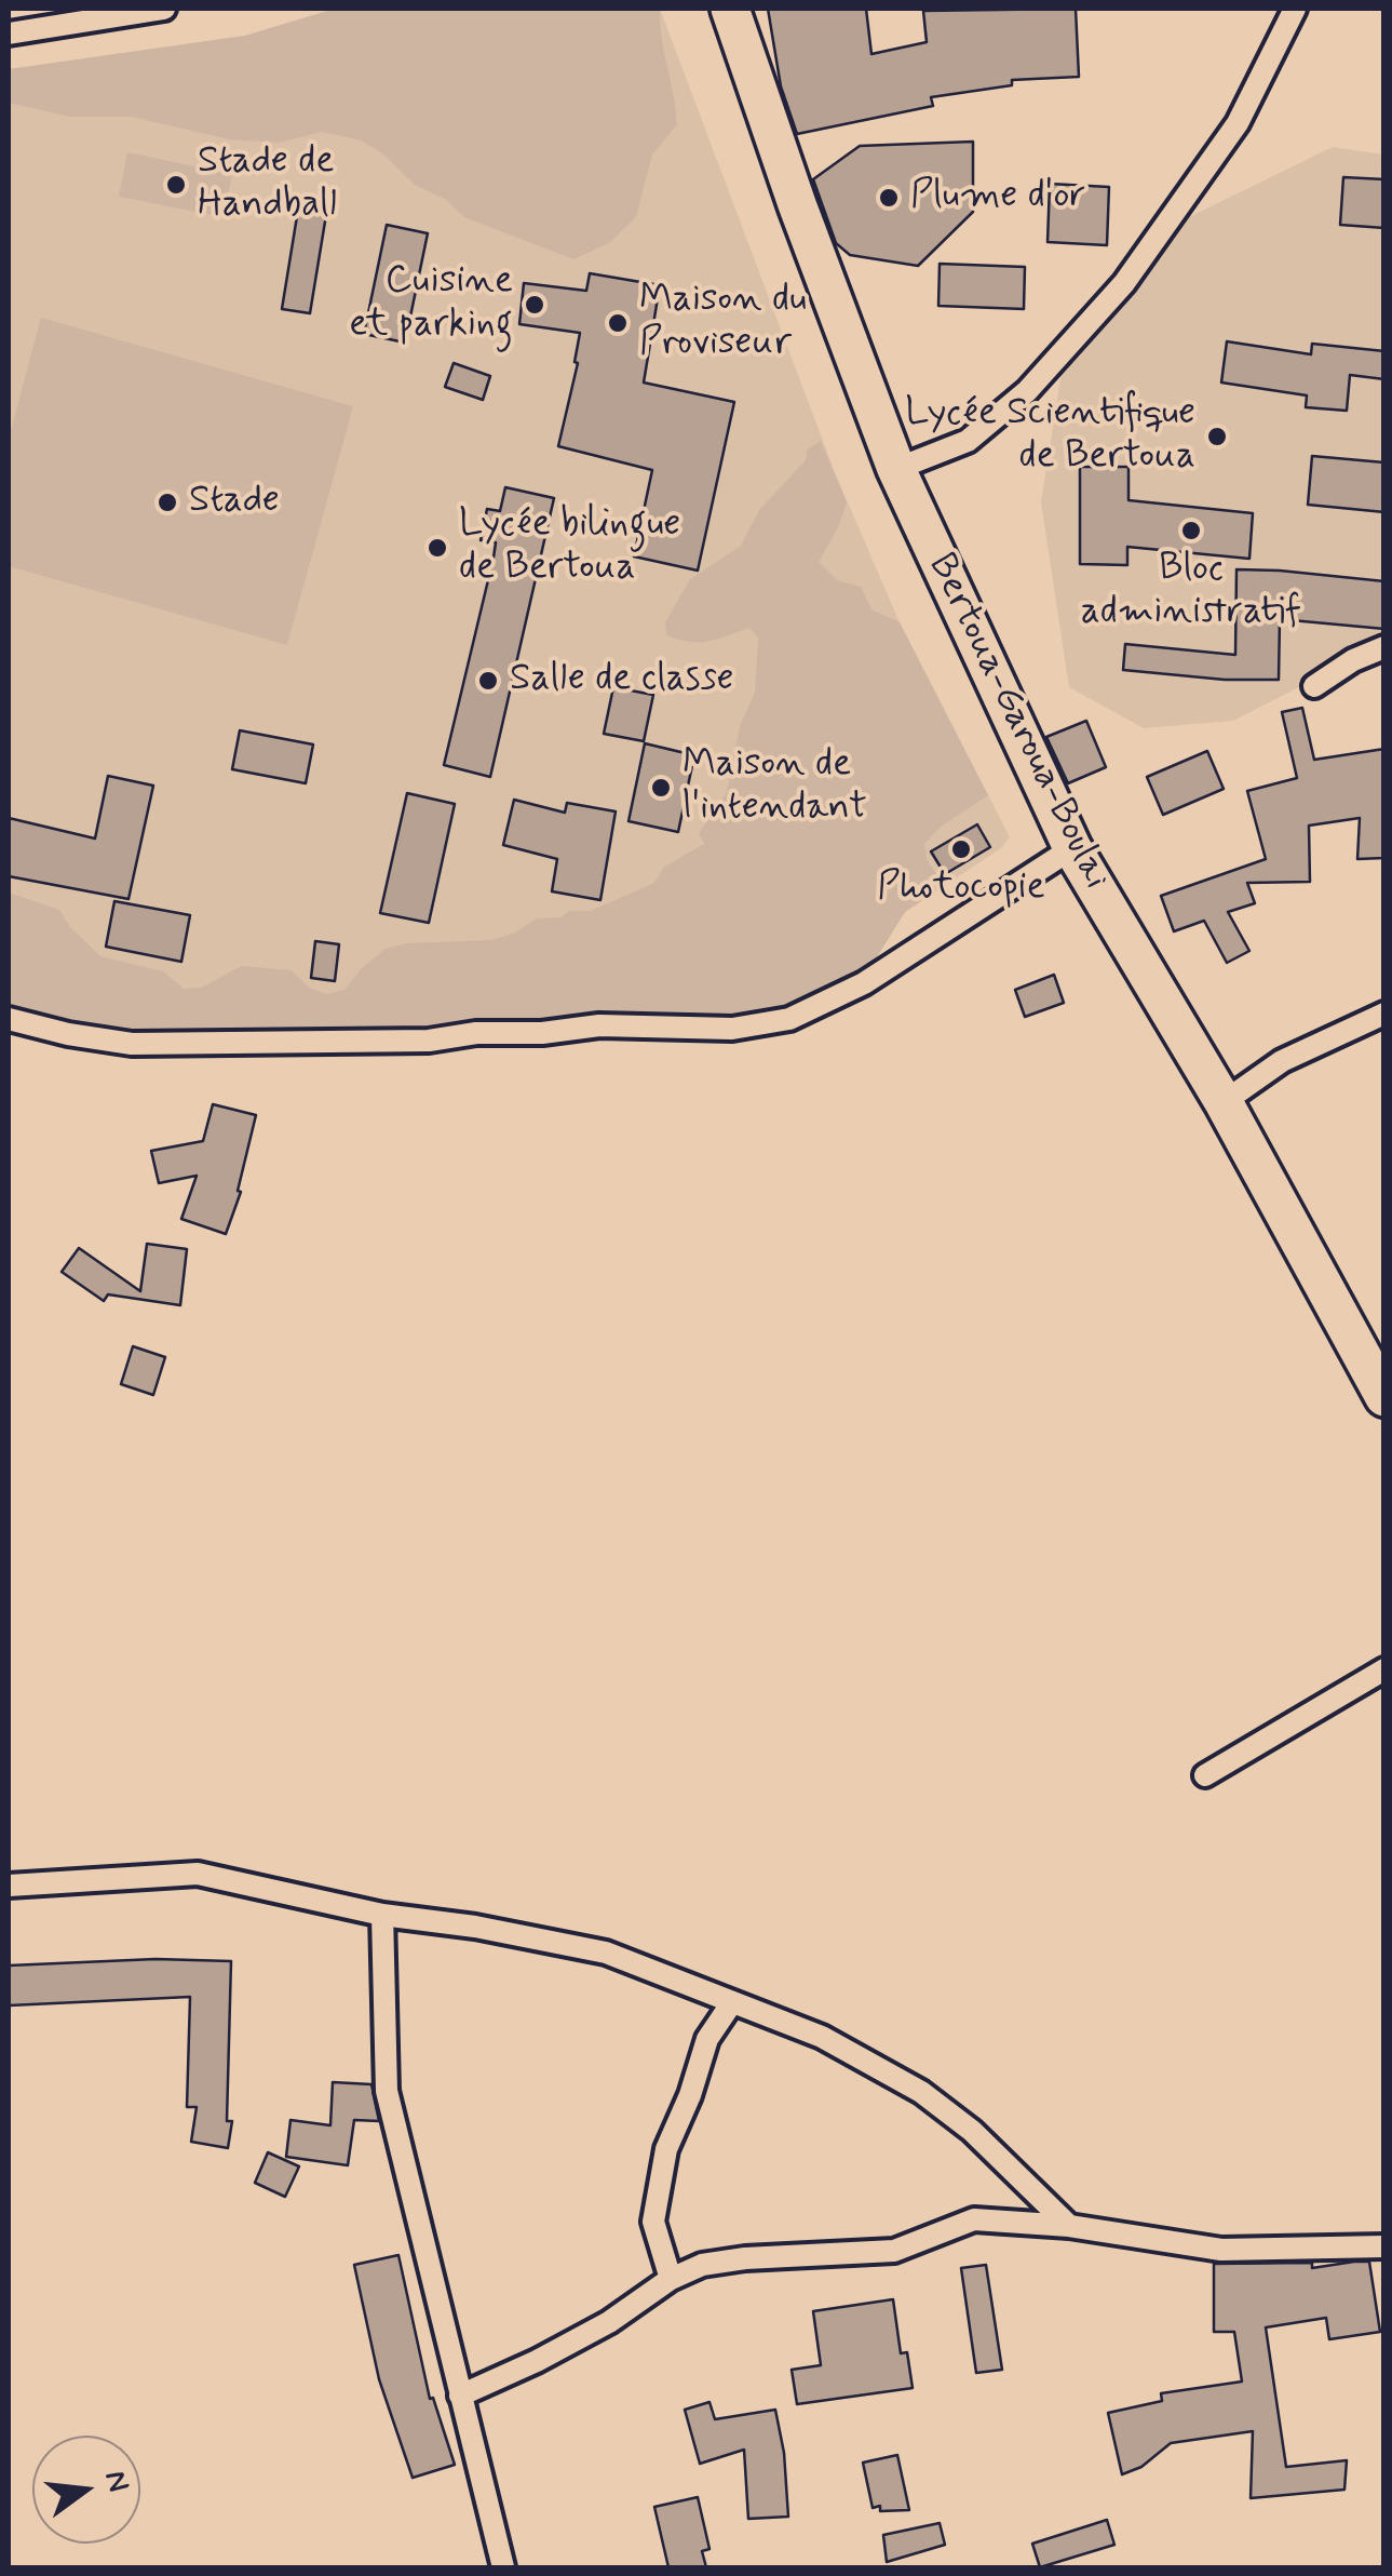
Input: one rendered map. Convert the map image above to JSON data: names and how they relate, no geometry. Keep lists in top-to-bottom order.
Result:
{
  "streets": {
    "highway": ["Bertoua-Garoua-Boulai"]
  },
  "places": [
    "Stade de Handball",
    "Plume d'or",
    "Cuisine et parking",
    "Maison du Proviseur",
    "Lycée Scientifique de Bertoua",
    "Stade",
    "Bloc administratif",
    "Lycée bilingue de Bertoua",
    "Salle de classe",
    "Maison de l'intendant",
    "Photocopie"
  ],
  "north": "right"
}
